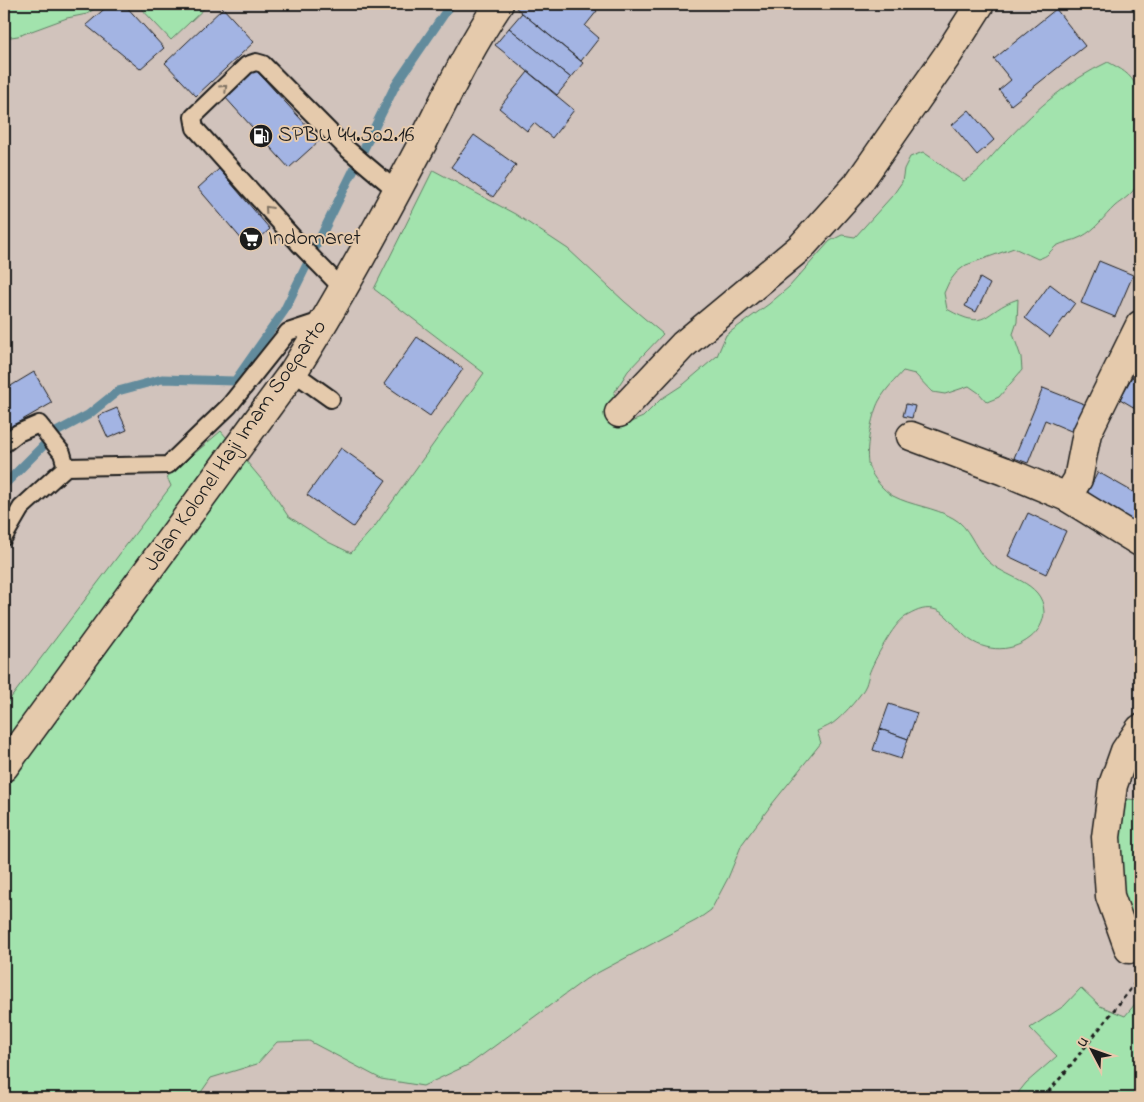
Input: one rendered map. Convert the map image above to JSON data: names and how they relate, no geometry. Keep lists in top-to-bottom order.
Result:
{
  "streets": {
    "street": ["Jalan Kolonel Haji Imam Soeparto"]
  },
  "places": {
    "fuel station": ["SPBU 44.502.16"],
    "supermarket": ["Indomaret"]
  },
  "north": "top left"
}
